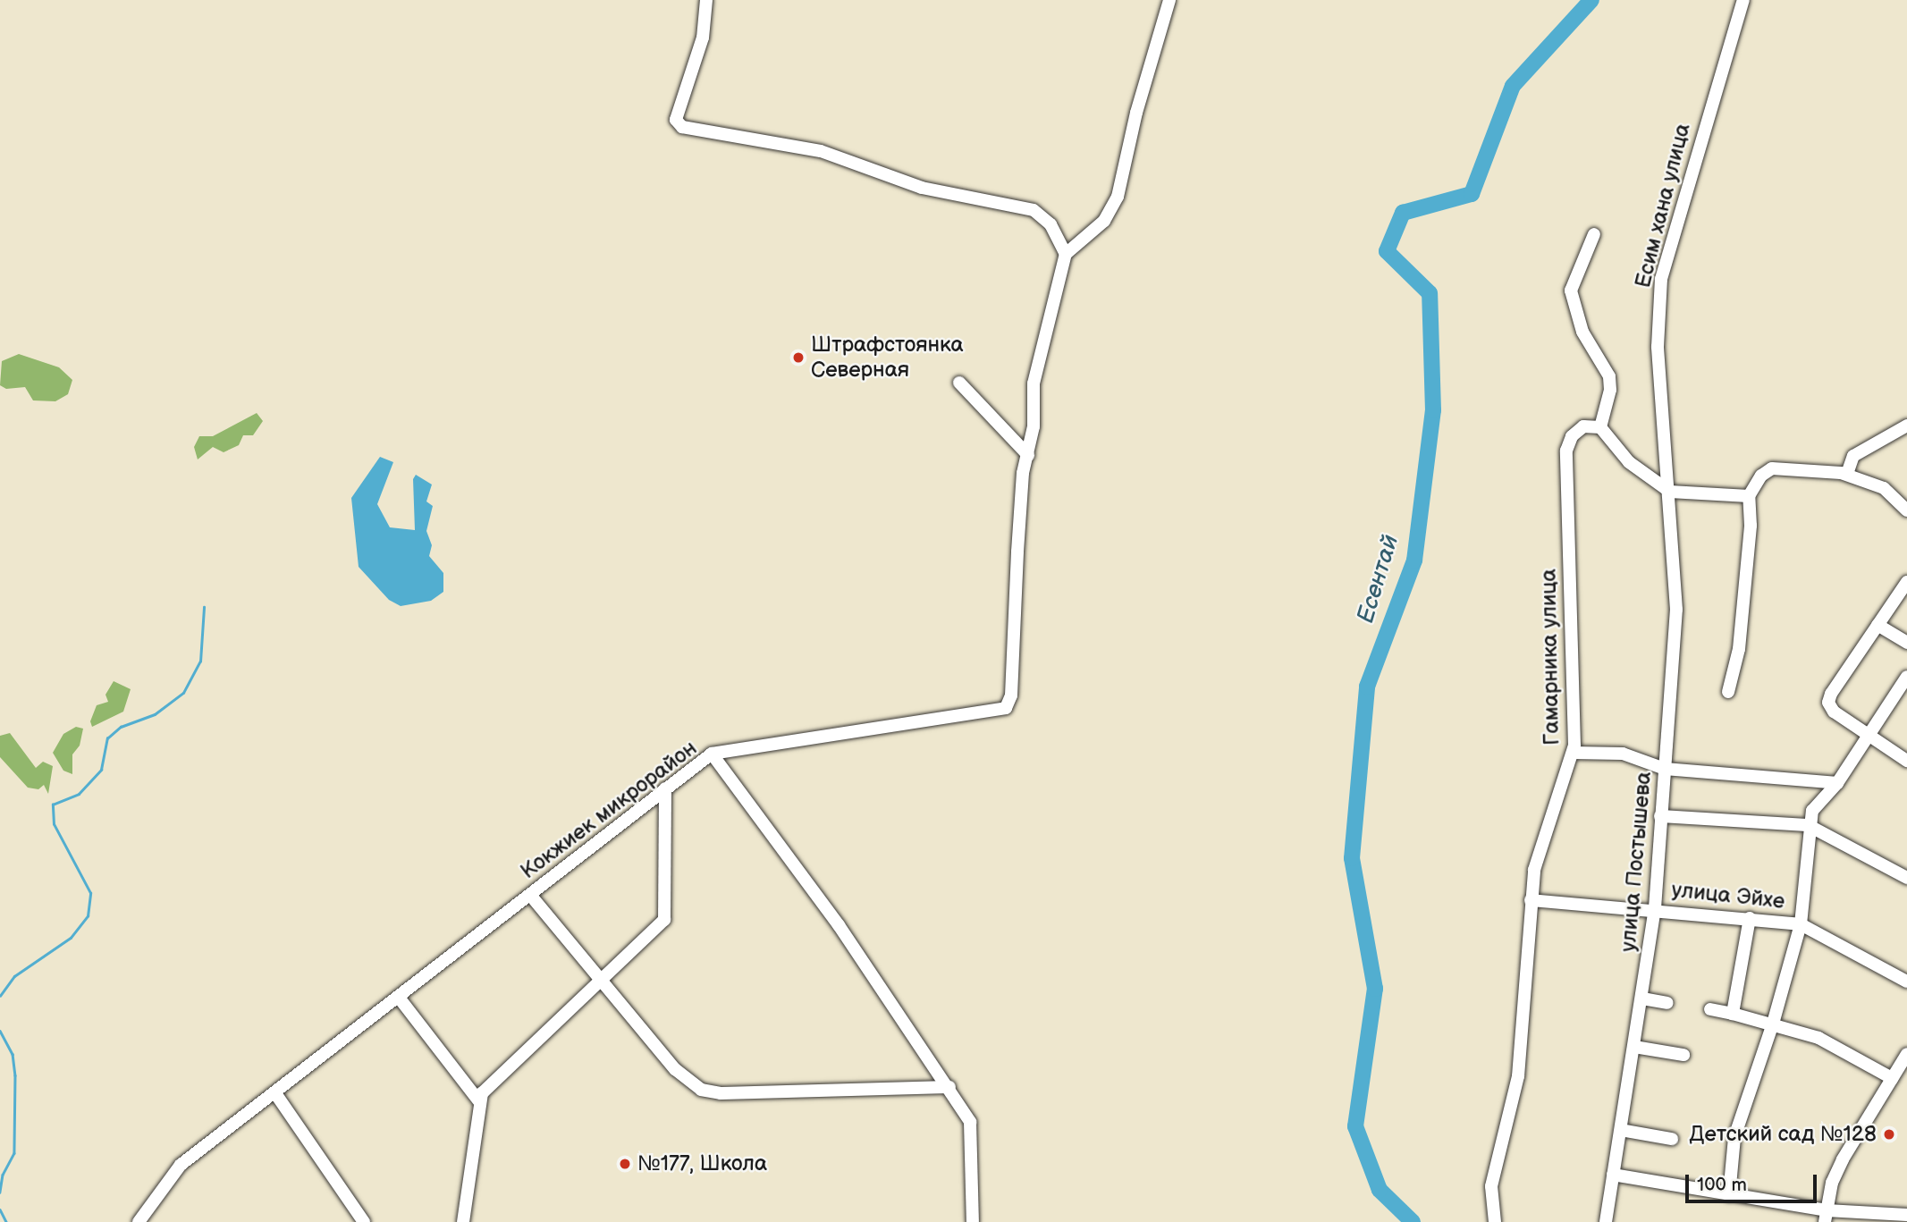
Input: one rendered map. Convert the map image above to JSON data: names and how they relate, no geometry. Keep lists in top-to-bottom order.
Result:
{
  "streets": {
    "street": [
      "Есим хана улица",
      "Гамарника улица",
      "Кокжиек микрорайон",
      "улица Постышева",
      "улица Эйхе"
    ]
  },
  "crossings": [
    ["Есим хана улица", "улица Постышева"],
    ["Гамарника улица", "улица Эйхе"],
    ["улица Постышева", "улица Эйхе"]
  ],
  "water": ["Есентай"],
  "places": ["Штрафстоянка Северная", "Детский сад №128", "№177, Школа"],
  "scale_bar": "100 m"
}
